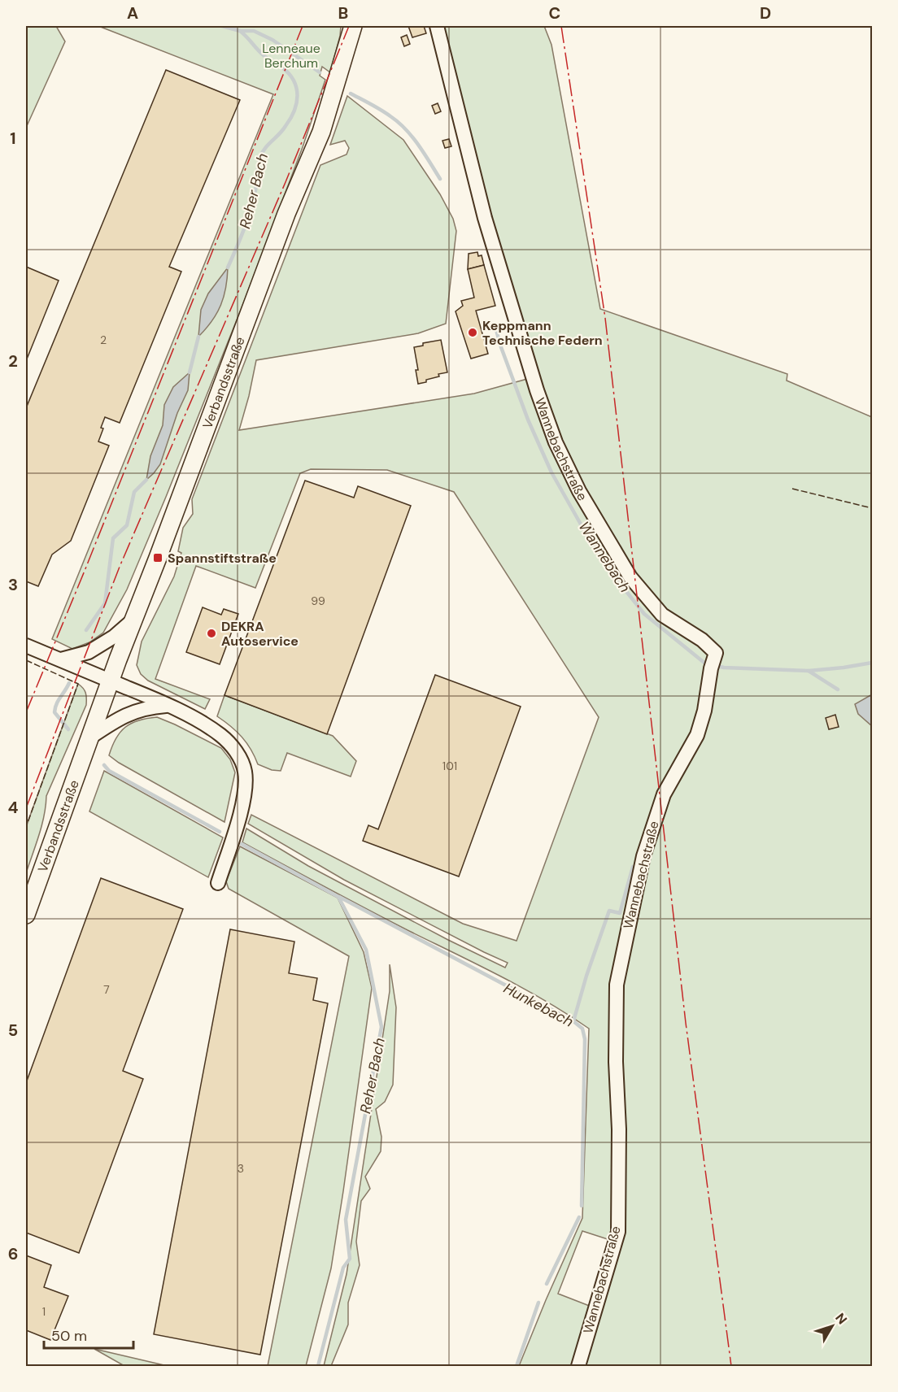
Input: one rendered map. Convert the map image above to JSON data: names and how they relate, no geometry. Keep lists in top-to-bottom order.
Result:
{
  "streets": {
    "main road": ["Verbandsstraße"],
    "street": ["Wannebachstraße"]
  },
  "water": ["Reher Bach", "Wannebach", "Hunkebach"],
  "parks": ["Lenneaue Berchum"],
  "places": {
    "other": ["Keppmann Technische Federn", "DEKRA Autoservice"],
    "transit": ["Spannstiftstraße"]
  },
  "house_numbers": [
    "2",
    "99",
    "101",
    "7",
    "3",
    "1"
  ],
  "scale_bar": "50 m",
  "north": "top right",
  "grid": {
    "columns": [
      "A",
      "B",
      "C",
      "D"
    ],
    "rows": [
      "1",
      "2",
      "3",
      "4",
      "5",
      "6"
    ]
  }
}
